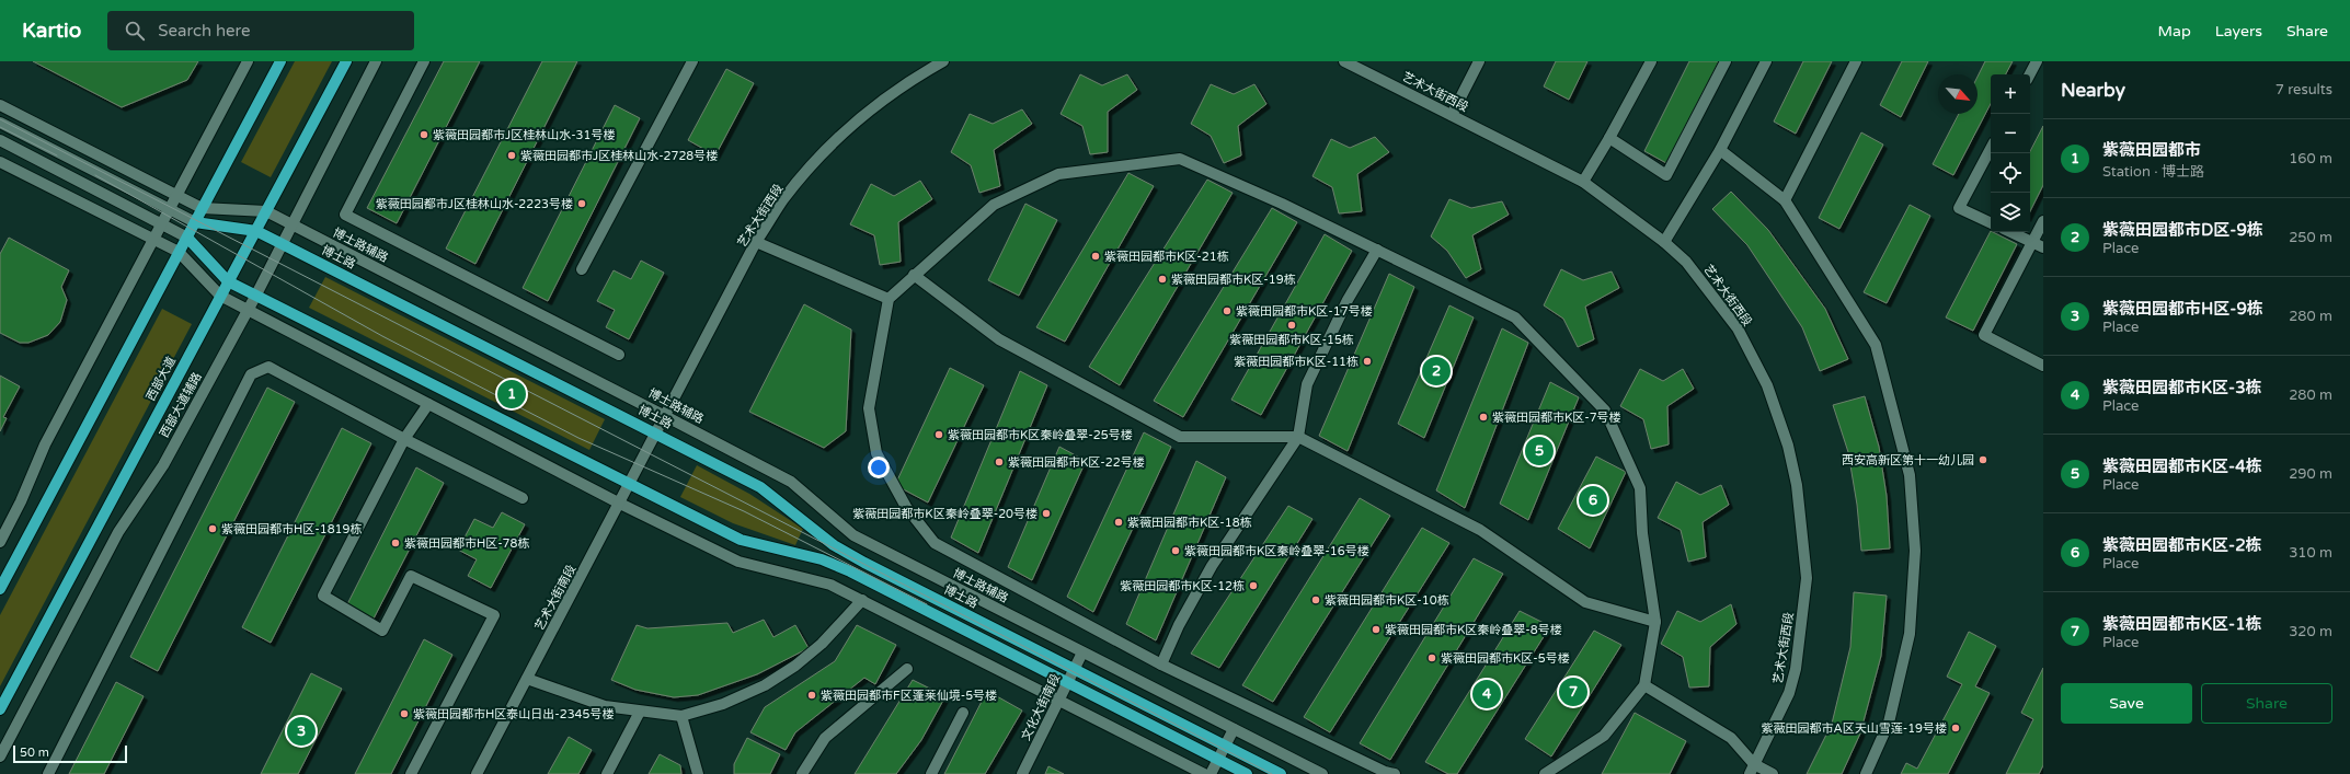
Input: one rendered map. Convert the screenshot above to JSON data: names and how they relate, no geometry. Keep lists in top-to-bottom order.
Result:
{
  "streets": {
    "main road": ["博士路", "西部大道"],
    "street": [
      "艺术大街西段",
      "博士路辅路",
      "西部大道辅路",
      "艺术大街南段",
      "文化大街南段"
    ]
  },
  "crossings": [
    ["艺术大街西段", "博士路辅路"],
    ["艺术大街西段", "博士路"],
    ["艺术大街西段", "艺术大街南段"],
    ["博士路辅路", "西部大道"],
    ["博士路辅路", "西部大道辅路"],
    ["博士路辅路", "文化大街南段"],
    ["博士路", "西部大道"],
    ["博士路", "西部大道辅路"],
    ["博士路", "艺术大街南段"],
    ["博士路", "文化大街南段"]
  ],
  "places": [
    "紫薇田园都市J区桂林山水-31号楼",
    "紫薇田园都市J区桂林山水-2728号楼",
    "紫薇田园都市J区桂林山水-2223号楼",
    "紫薇田园都市K区-21栋",
    "紫薇田园都市K区-19栋",
    "紫薇田园都市K区-17号楼",
    "紫薇田园都市K区-15栋",
    "紫薇田园都市K区-11栋",
    "紫薇田园都市K区-7号楼",
    "紫薇田园都市K区秦岭叠翠-25号楼",
    "西安高新区第十一幼儿园",
    "紫薇田园都市K区-22号楼",
    "紫薇田园都市K区秦岭叠翠-20号楼",
    "紫薇田园都市K区-18栋",
    "紫薇田园都市H区-1819栋",
    "紫薇田园都市H区-78栋",
    "紫薇田园都市K区秦岭叠翠-16号楼",
    "紫薇田园都市K区-12栋",
    "紫薇田园都市K区-10栋",
    "紫薇田园都市K区秦岭叠翠-8号楼",
    "紫薇田园都市K区-5号楼",
    "紫薇田园都市F区蓬莱仙境-5号楼",
    "紫薇田园都市H区泰山日出-2345号楼",
    "紫薇田园都市A区天山雪莲-19号楼"
  ],
  "scale_bar": "50 m",
  "north": "bottom right",
  "page": {
    "header": "Kartio",
    "search": "Search here",
    "nav": ["Map", "Layers", "Share"],
    "heading": ["Nearby", "7 results"],
    "map_buttons": ["+", "−"],
    "list": [
      {
        "mark": "1",
        "name": "紫薇田园都市",
        "note": "Station · 博士路",
        "value": "160 m"
      },
      {
        "mark": "2",
        "name": "紫薇田园都市D区-9栋",
        "note": "Place",
        "value": "250 m"
      },
      {
        "mark": "3",
        "name": "紫薇田园都市H区-9栋",
        "note": "Place",
        "value": "280 m"
      },
      {
        "mark": "4",
        "name": "紫薇田园都市K区-3栋",
        "note": "Place",
        "value": "280 m"
      },
      {
        "mark": "5",
        "name": "紫薇田园都市K区-4栋",
        "note": "Place",
        "value": "290 m"
      },
      {
        "mark": "6",
        "name": "紫薇田园都市K区-2栋",
        "note": "Place",
        "value": "310 m"
      },
      {
        "mark": "7",
        "name": "紫薇田园都市K区-1栋",
        "note": "Place",
        "value": "320 m"
      }
    ],
    "pins": [
      "2",
      "1",
      "5",
      "6",
      "7",
      "4",
      "3"
    ],
    "buttons": ["Save", "Share"],
    "scale": "50 m"
  }
}
